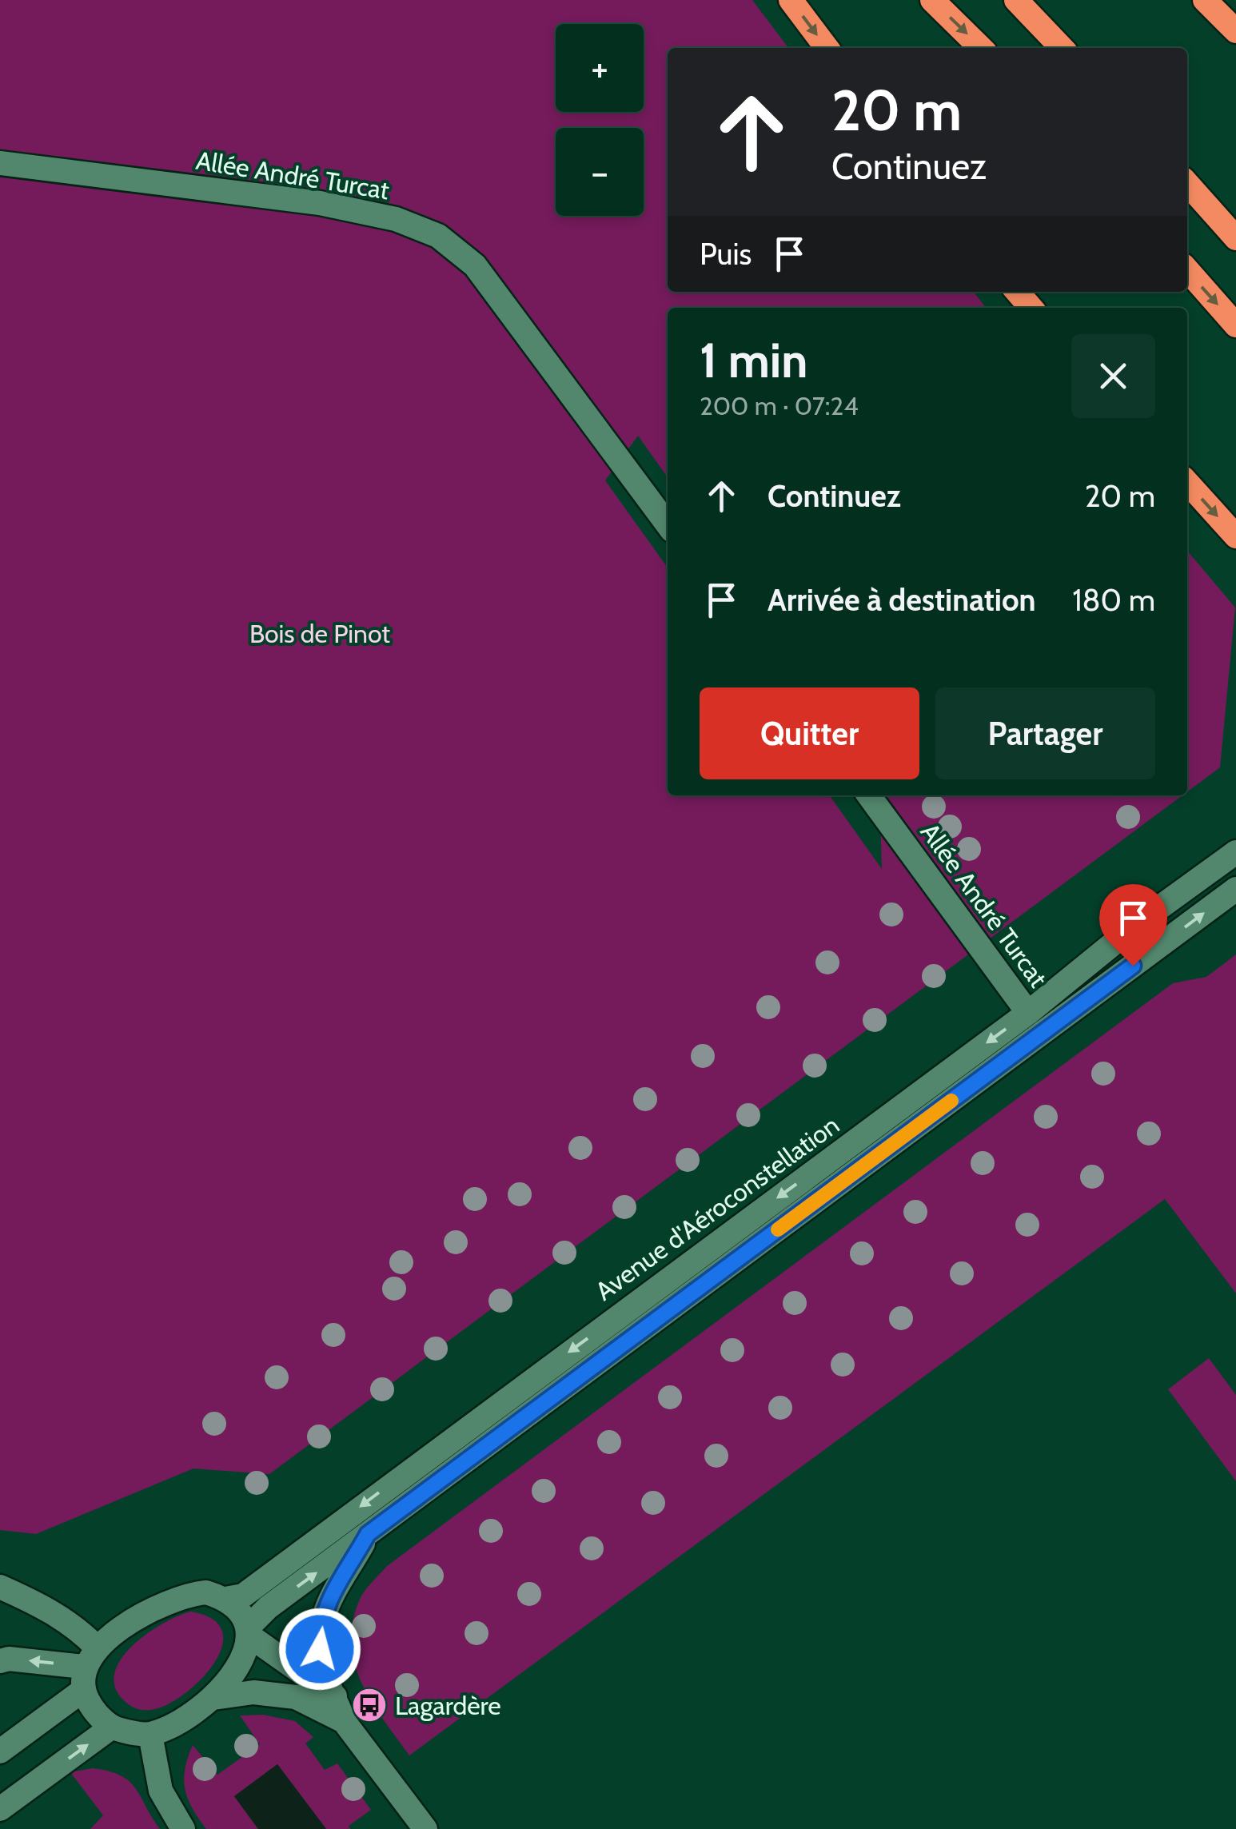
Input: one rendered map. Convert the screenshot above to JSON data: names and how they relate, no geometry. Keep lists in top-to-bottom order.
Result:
{
  "streets": {
    "street": ["Allée André Turcat", "Avenue d'Aéroconstellation"]
  },
  "crossings": [
    ["Allée André Turcat", "Avenue d'Aéroconstellation"]
  ],
  "parks": ["Bois de Pinot"],
  "places": {
    "bus stop": ["Lagardère"]
  },
  "page": {
    "map_buttons": ["+", "−"],
    "turn": ["20 m", "Continuez"],
    "then": "Puis",
    "heading": ["1 min", "200 m · 07:24"],
    "list": [
      {
        "name": "Continuez",
        "value": "20 m"
      },
      {
        "name": "Arrivée à destination",
        "value": "180 m"
      }
    ],
    "buttons": ["Quitter", "Partager"]
  }
}
